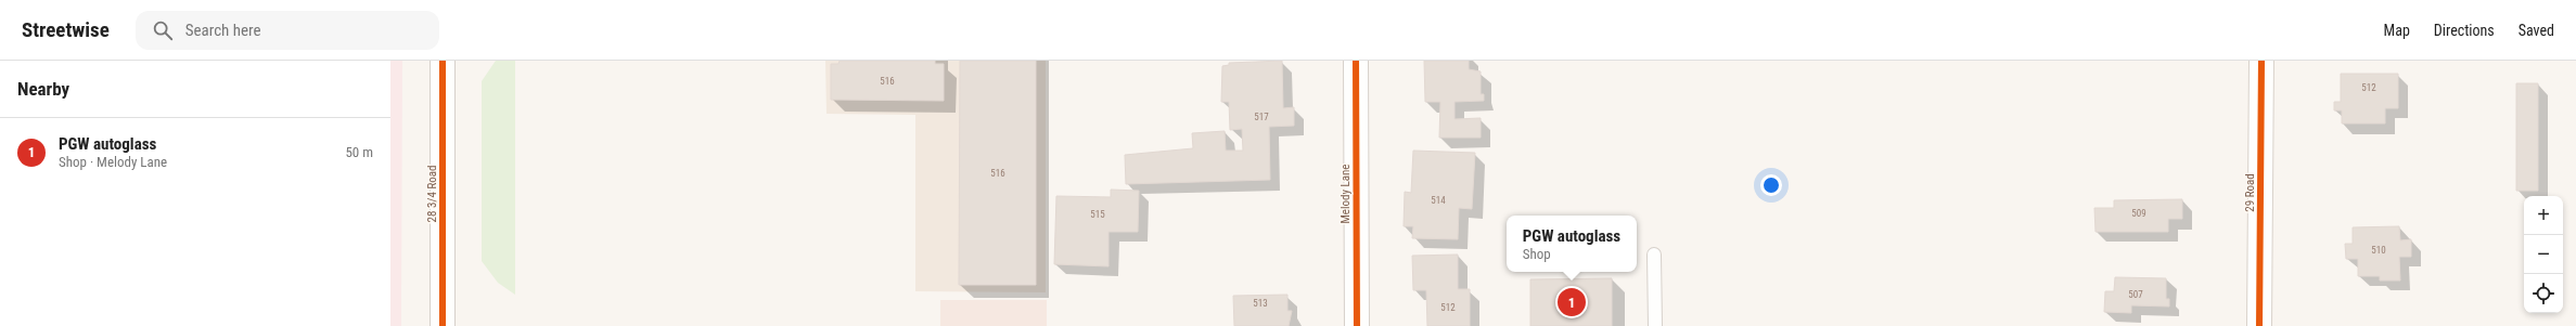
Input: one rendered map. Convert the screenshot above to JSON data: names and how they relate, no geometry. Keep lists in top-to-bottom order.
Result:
{
  "streets": {
    "street": ["29 Road", "28 3/4 Road", "Melody Lane"]
  },
  "house_numbers": [
    "516",
    "512",
    "517",
    "516",
    "514",
    "509",
    "515",
    "510",
    "507",
    "513",
    "512"
  ],
  "page": {
    "header": "Streetwise",
    "search": "Search here",
    "nav": ["Map", "Directions", "Saved"],
    "heading": "Nearby",
    "list": [
      {
        "mark": "1",
        "name": "PGW autoglass",
        "note": "Shop · Melody Lane",
        "value": "50 m"
      }
    ],
    "map_buttons": ["+", "−"],
    "popup": ["PGW autoglass", "Shop"],
    "pins": "1"
  }
}
